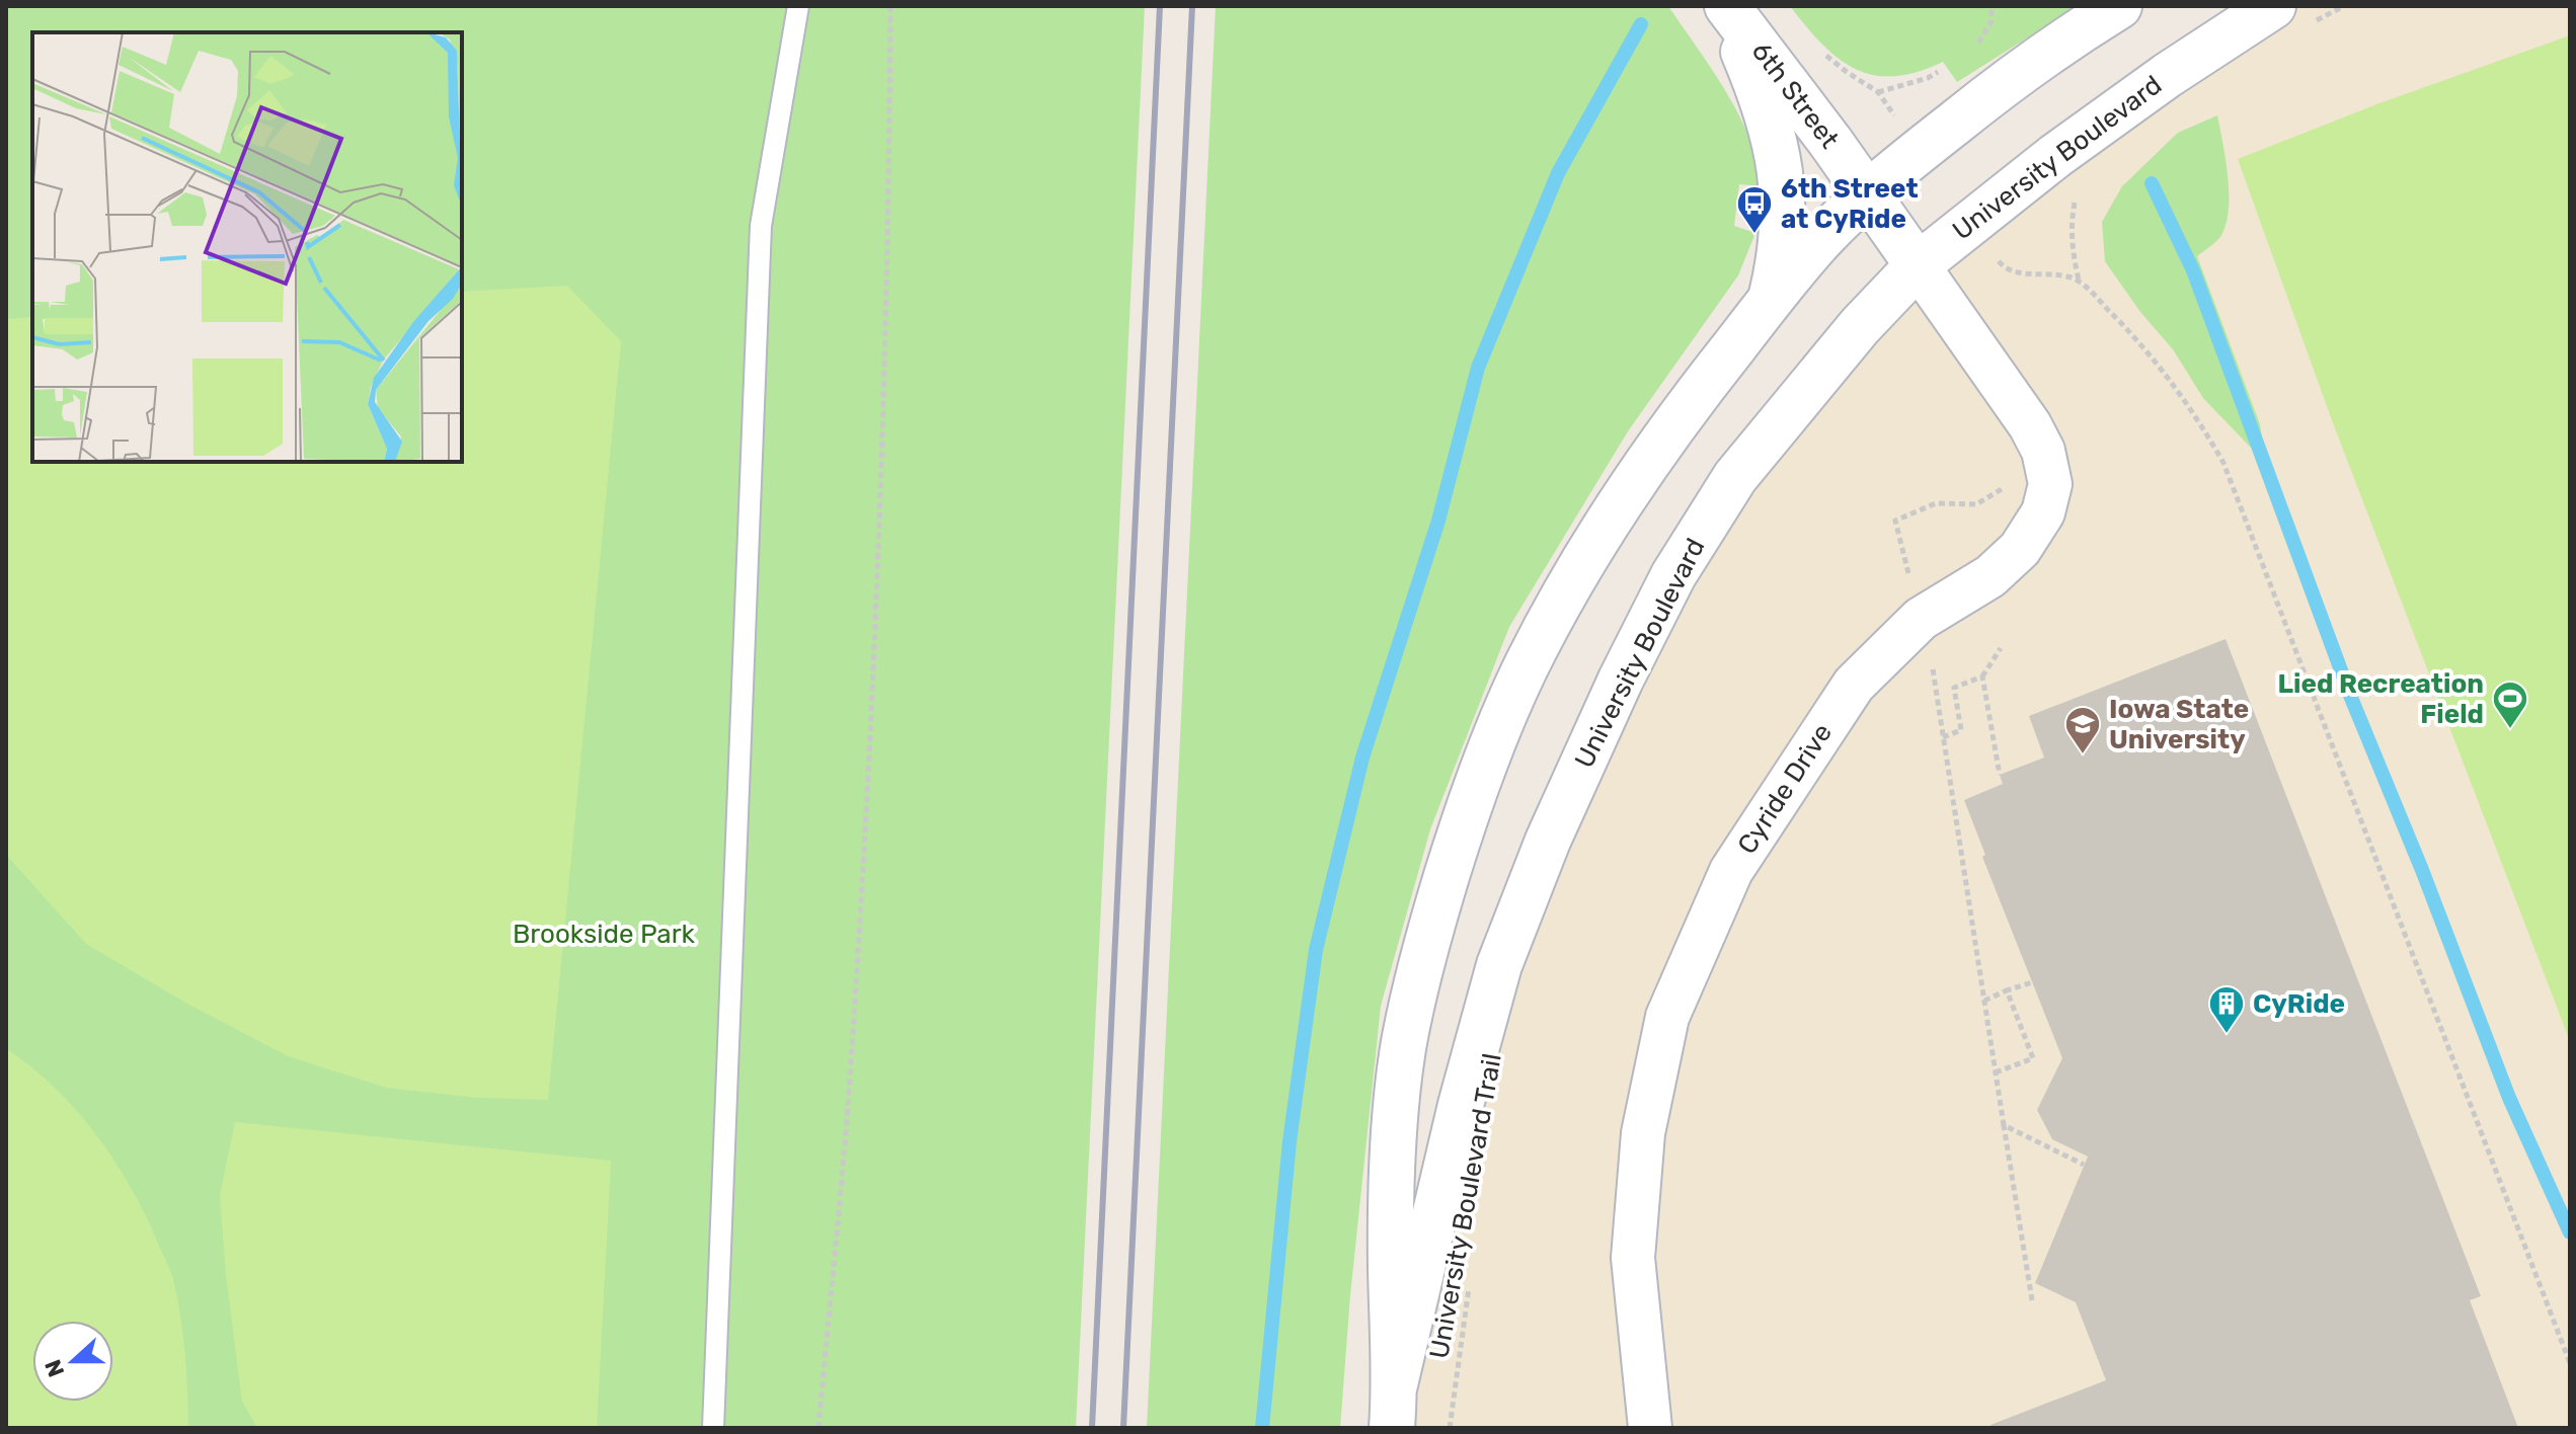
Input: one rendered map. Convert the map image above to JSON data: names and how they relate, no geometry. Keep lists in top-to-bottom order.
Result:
{
  "streets": {
    "main road": ["6th Street", "University Boulevard"],
    "street": ["Cyride Drive"],
    "path": ["University Boulevard Trail"]
  },
  "crossings": [
    ["6th Street", "University Boulevard"],
    ["6th Street", "Cyride Drive"],
    ["University Boulevard", "Cyride Drive"]
  ],
  "parks": ["Brookside Park"],
  "places": {
    "bus stop": ["6th Street at CyRide"],
    "sports": ["Lied Recreation Field"],
    "school or university": ["Iowa State University"],
    "building": ["CyRide"]
  },
  "north": "left"
}
